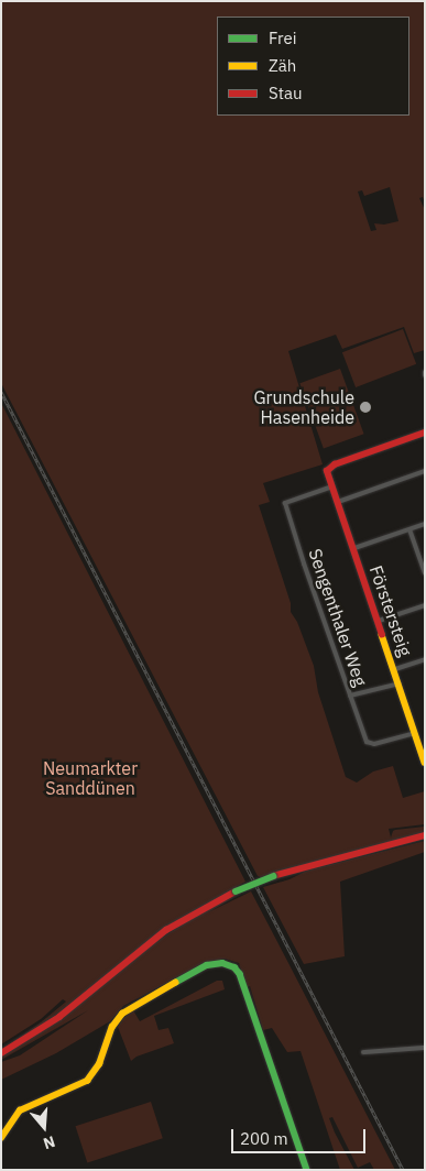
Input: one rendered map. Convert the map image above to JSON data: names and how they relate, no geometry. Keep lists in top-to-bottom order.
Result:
{
  "streets": {
    "street": ["Förstersteig", "Sengenthaler Weg"]
  },
  "crossings": [
    ["Förstersteig", "Sengenthaler Weg"]
  ],
  "parks": ["Neumarkter Sanddünen"],
  "places": ["Grundschule Hasenheide"],
  "legend": ["Frei", "Zäh", "Stau"],
  "scale_bar": "200 m",
  "north": "bottom"
}
